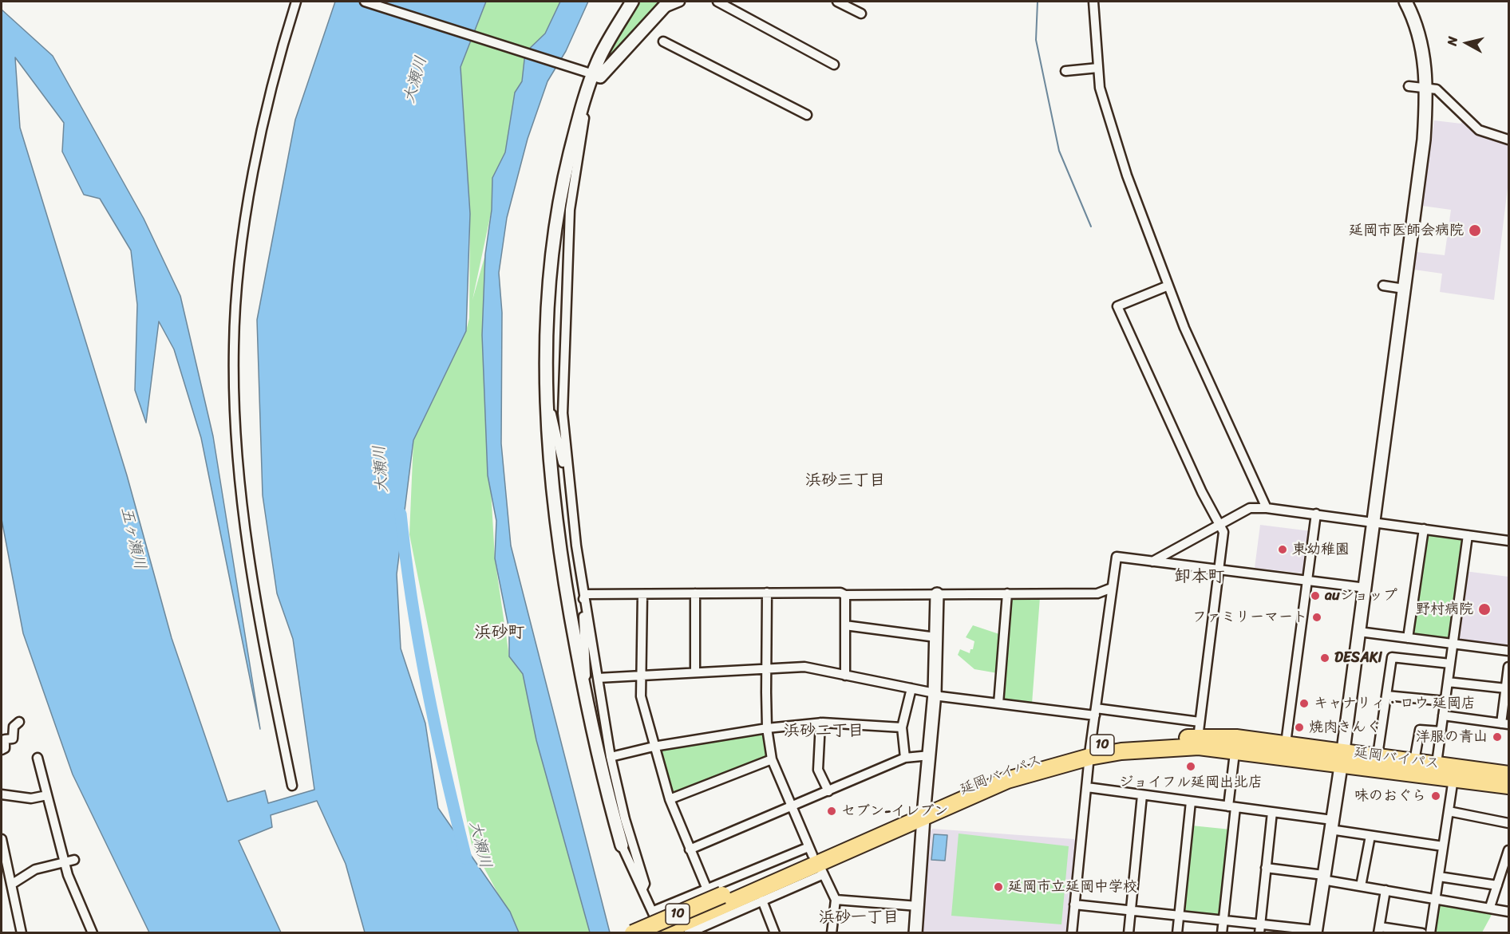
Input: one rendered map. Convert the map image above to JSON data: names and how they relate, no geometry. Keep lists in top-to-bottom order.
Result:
{
  "streets": {
    "highway": ["10", "延岡バイパス"]
  },
  "districts": [
    "浜砂三丁目",
    "卸本町",
    "浜砂町",
    "浜砂二丁目",
    "浜砂一丁目"
  ],
  "water": ["大瀬川", "五ヶ瀬川"],
  "places": [
    "延岡市医師会病院",
    "東幼稚園",
    "auショップ",
    "野村病院",
    "ファミリーマート",
    "DESAKI",
    "キャナリィ・ロウ 延岡店",
    "焼肉きんぐ",
    "洋服の青山",
    "ジョイフル延岡出北店",
    "味のおぐら",
    "セブン-イレブン",
    "延岡市立延岡中学校"
  ],
  "north": "left"
}
